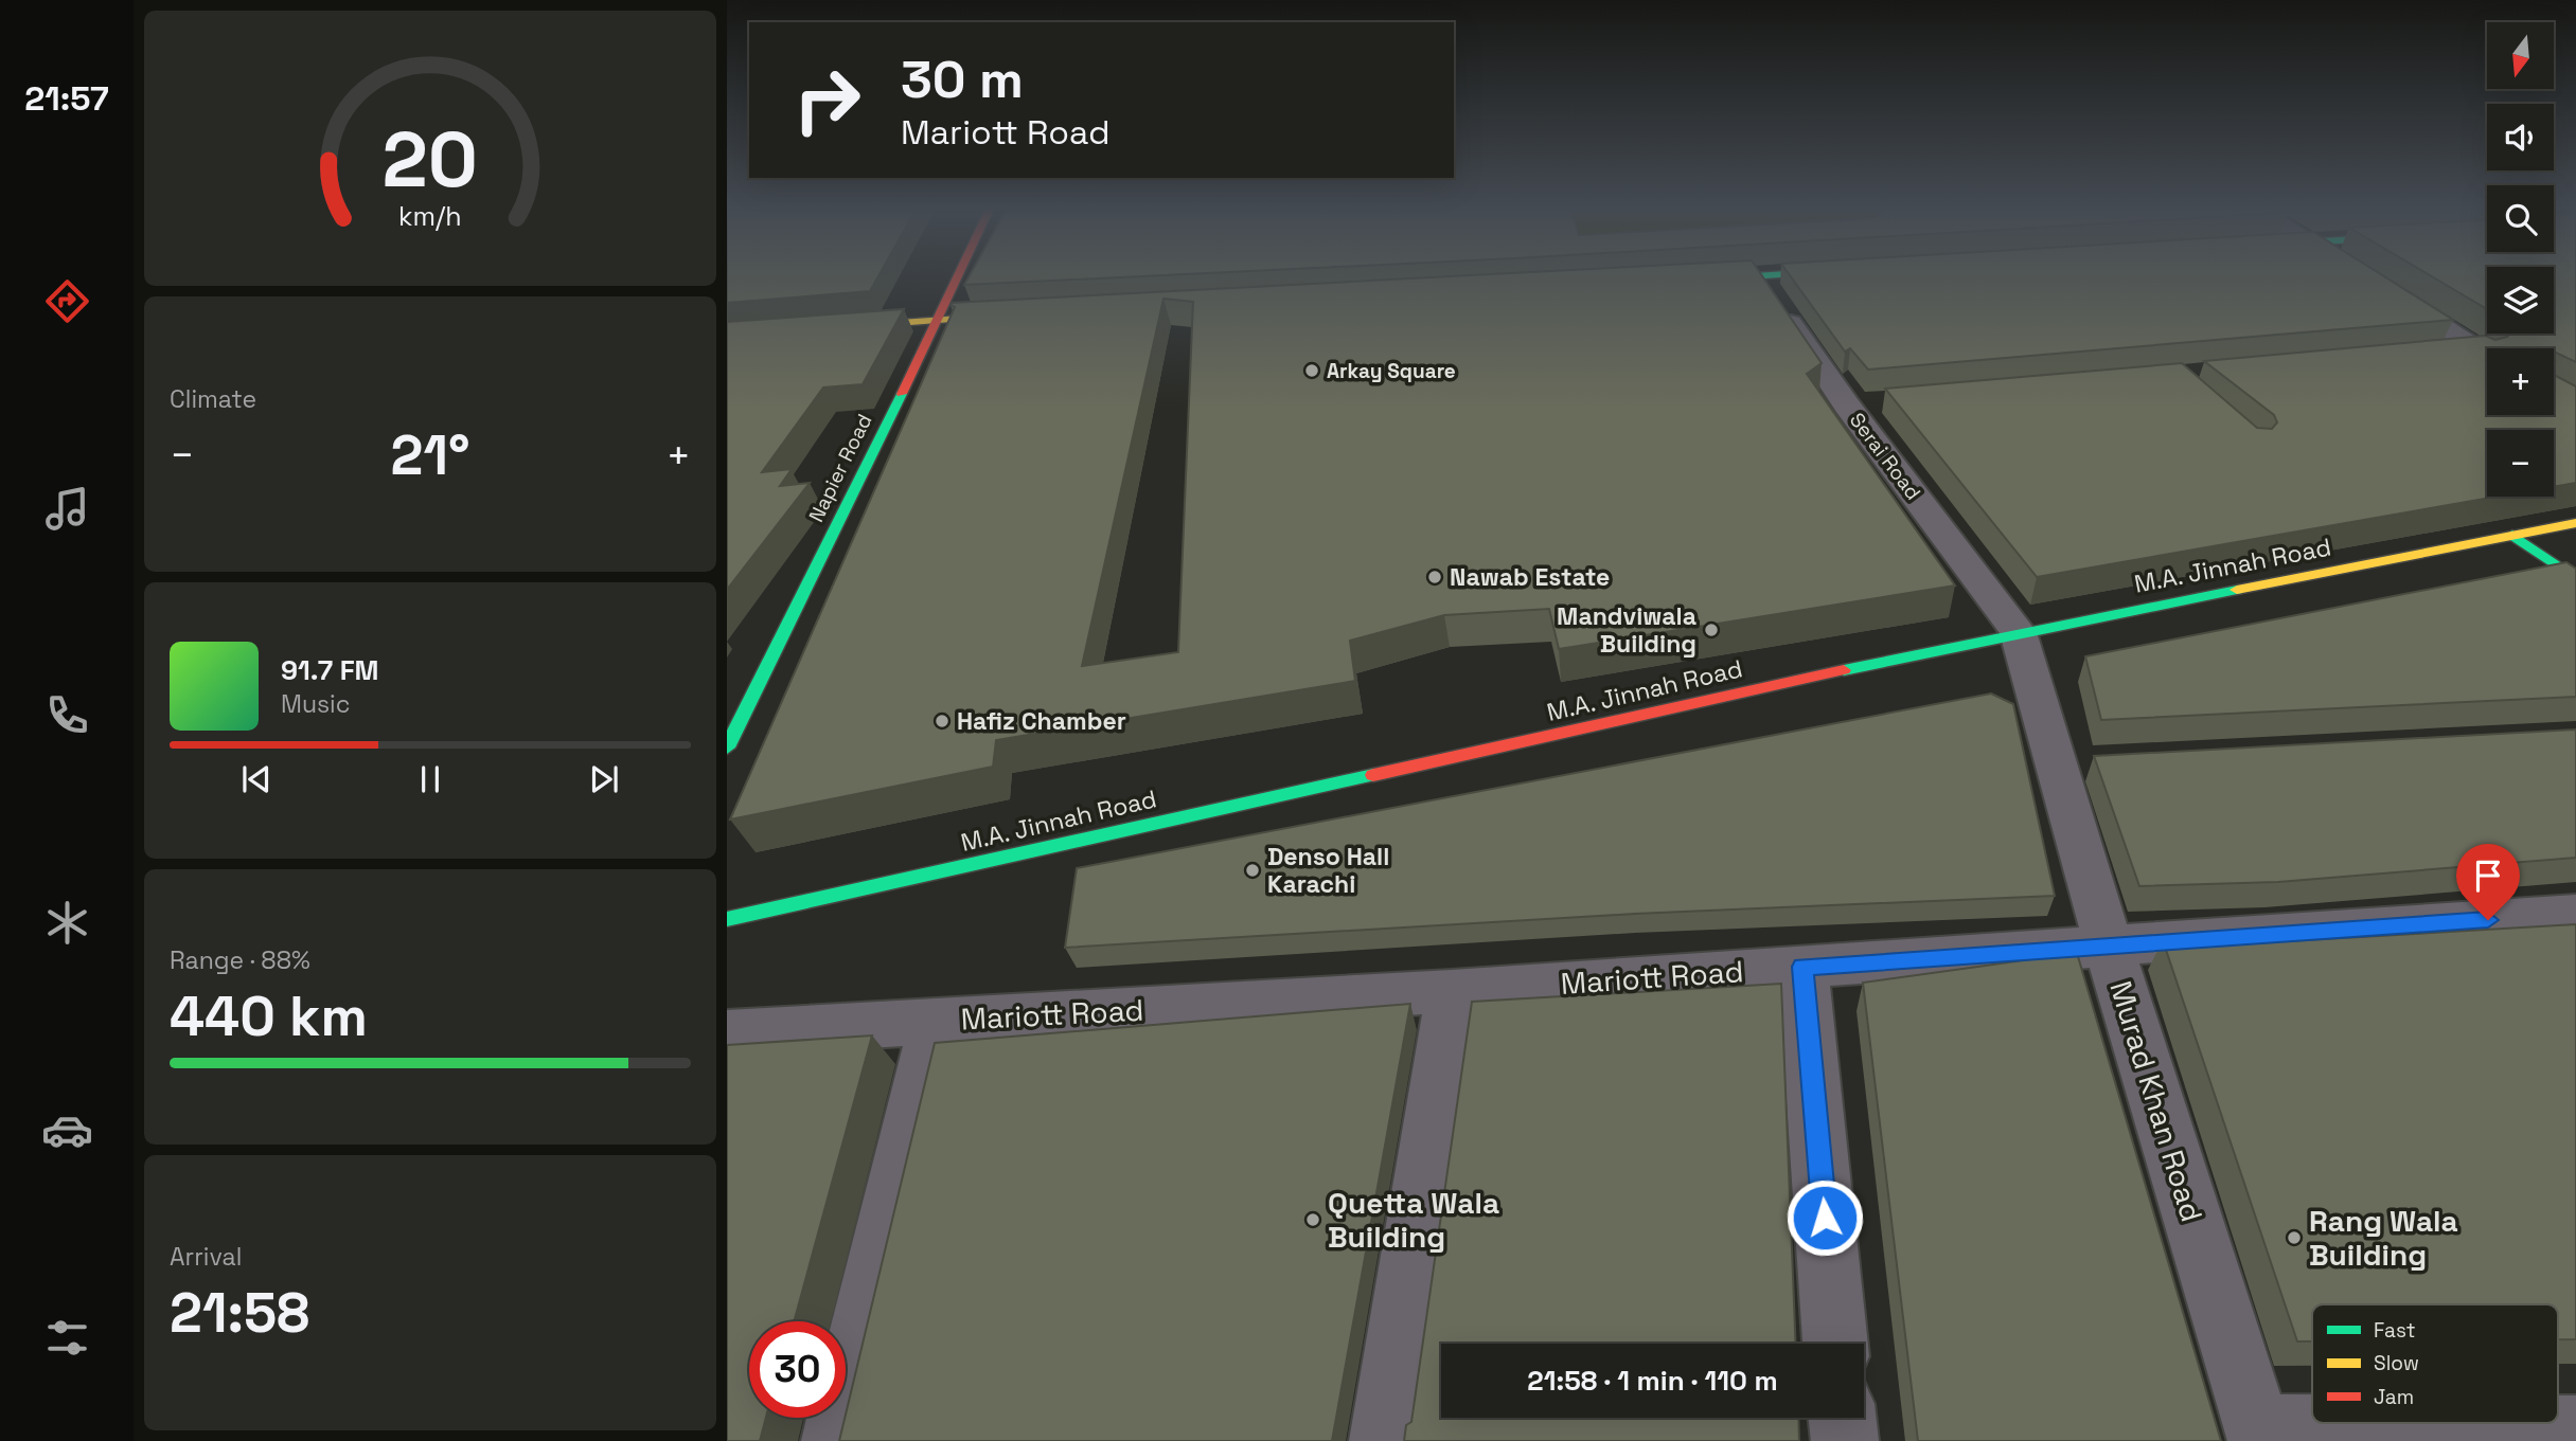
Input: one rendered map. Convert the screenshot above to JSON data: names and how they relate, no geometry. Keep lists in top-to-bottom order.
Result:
{
  "streets": {
    "main road": ["Napier Road", "M.A. Jinnah Road"],
    "street": ["Serai Road", "Mariott Road", "Murad Khan Road"]
  },
  "crossings": [
    ["Serai Road", "M.A. Jinnah Road"],
    ["Serai Road", "Murad Khan Road"],
    ["M.A. Jinnah Road", "Murad Khan Road"],
    ["Mariott Road", "Murad Khan Road"]
  ],
  "places": [
    "Arkay Square",
    "Nawab Estate",
    "Mandviwala Building",
    "Hafiz Chamber",
    "Denso Hall Karachi",
    "Quetta Wala Building",
    "Rang Wala Building"
  ],
  "legend": ["Fast", "Slow", "Jam"],
  "north": "bottom",
  "page": {
    "tabs": "21:57",
    "map_buttons": ["+", "−"],
    "turn": ["30 m", "Mariott Road"],
    "tile": [
      "Climate",
      ["Range · 88%", "440 km"],
      ["Arrival", "21:58"]
    ],
    "heat": ["−", "21°", "+"],
    "song": ["91.7 FM", "Music"],
    "limit": "30",
    "trip": "21:58 · 1 min · 110 m",
    "gauge": ["20", "km/h"]
  }
}
